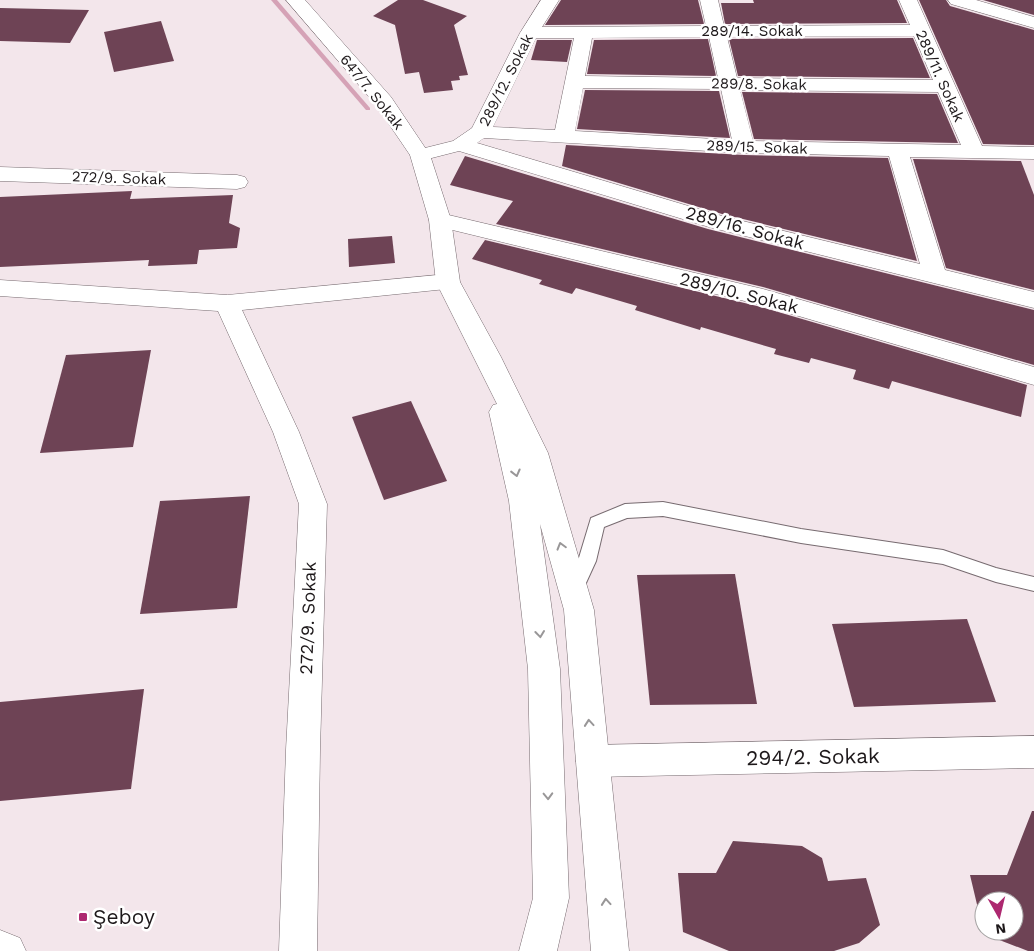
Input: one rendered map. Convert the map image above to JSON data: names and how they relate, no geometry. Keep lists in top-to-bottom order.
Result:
{
  "streets": {
    "street": [
      "289/14. Sokak",
      "289/11. Sokak",
      "289/12. Sokak",
      "289/8. Sokak",
      "647/7. Sokak",
      "289/15. Sokak",
      "272/9. Sokak",
      "289/16. Sokak",
      "289/10. Sokak",
      "294/2. Sokak"
    ]
  },
  "crossings": [
    ["289/14. Sokak", "289/11. Sokak"],
    ["289/14. Sokak", "289/12. Sokak"],
    ["289/11. Sokak", "289/8. Sokak"],
    ["289/11. Sokak", "289/15. Sokak"],
    ["289/12. Sokak", "647/7. Sokak"],
    ["289/12. Sokak", "289/15. Sokak"],
    ["289/12. Sokak", "289/16. Sokak"],
    ["647/7. Sokak", "289/10. Sokak"]
  ],
  "places": {
    "transit": ["Şeboy"]
  },
  "north": "bottom"
}
